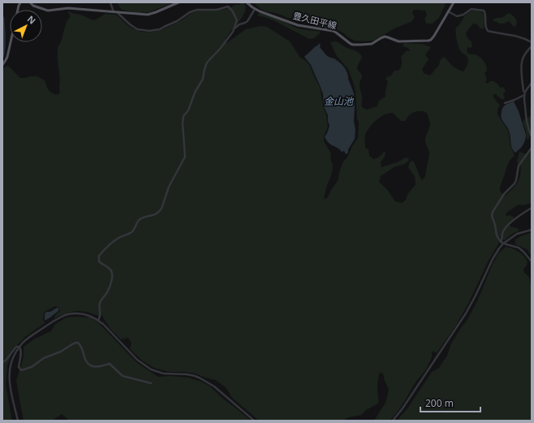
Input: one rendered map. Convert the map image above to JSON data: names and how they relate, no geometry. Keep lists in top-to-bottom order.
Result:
{
  "streets": {
    "main road": ["豊久田平線"]
  },
  "water": ["金山池"],
  "scale_bar": "200 m",
  "north": "top right"
}
